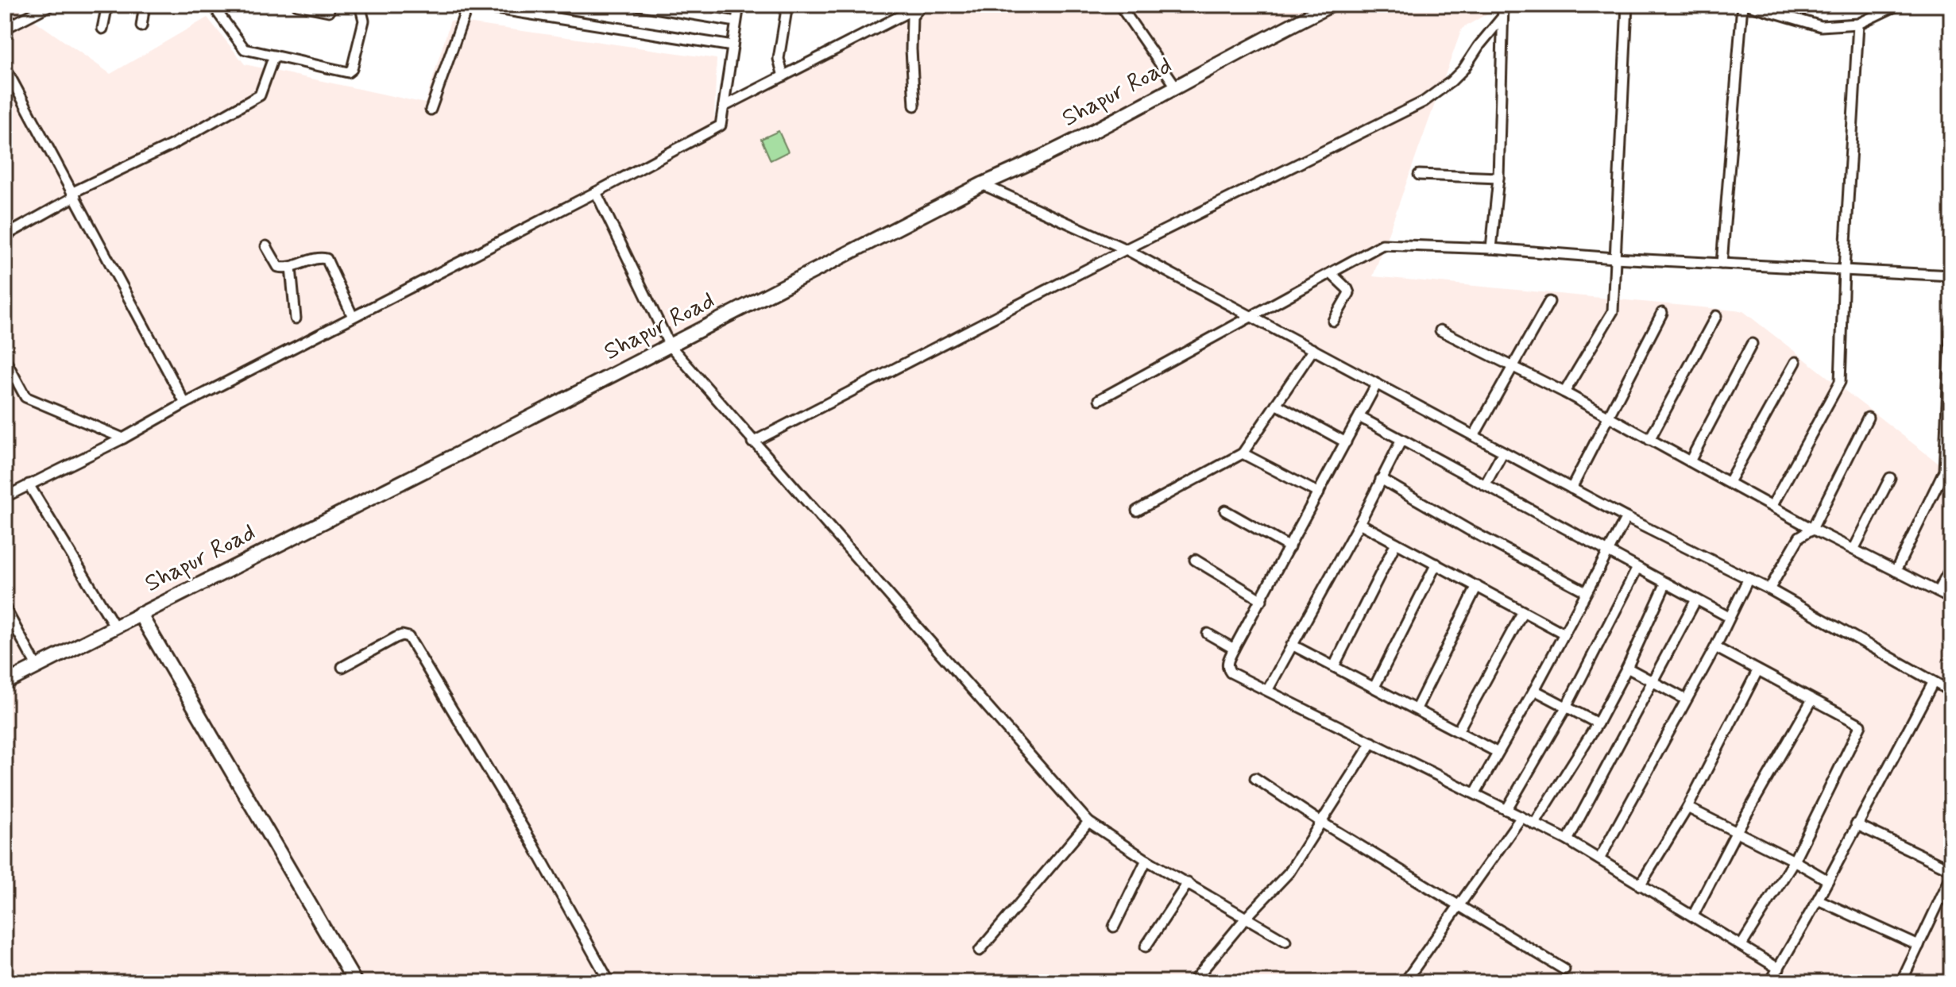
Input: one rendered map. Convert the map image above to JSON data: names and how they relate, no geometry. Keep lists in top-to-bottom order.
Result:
{
  "streets": {
    "street": ["Shapur Road"]
  }
}
